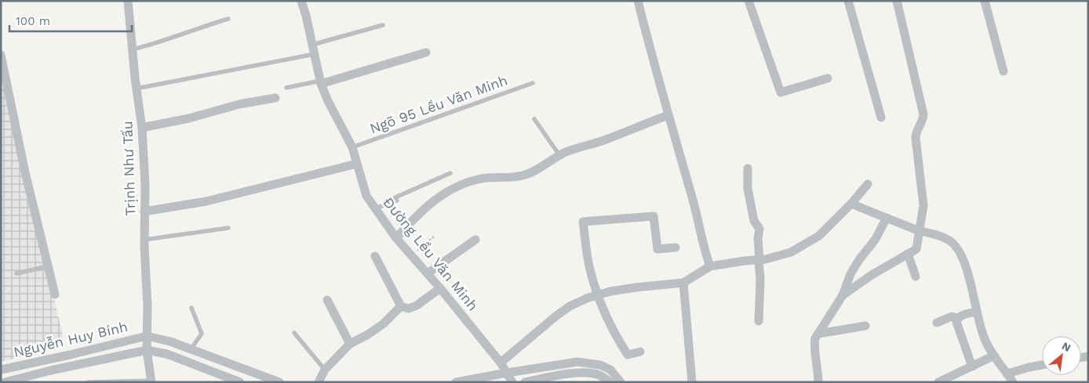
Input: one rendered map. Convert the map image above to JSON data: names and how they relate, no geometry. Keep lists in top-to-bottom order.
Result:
{
  "streets": {
    "street": ["Trịnh Như Tấu", "Đường Lều Văn Minh", "Nguyễn Huy Bính"],
    "lane": ["Ngõ 95 Lều Văn Minh"]
  },
  "crossings": [
    ["Ngõ 95 Lều Văn Minh", "Đường Lều Văn Minh"],
    ["Trịnh Như Tấu", "Nguyễn Huy Bính"]
  ],
  "scale_bar": "100 m",
  "north": "top right"
}
